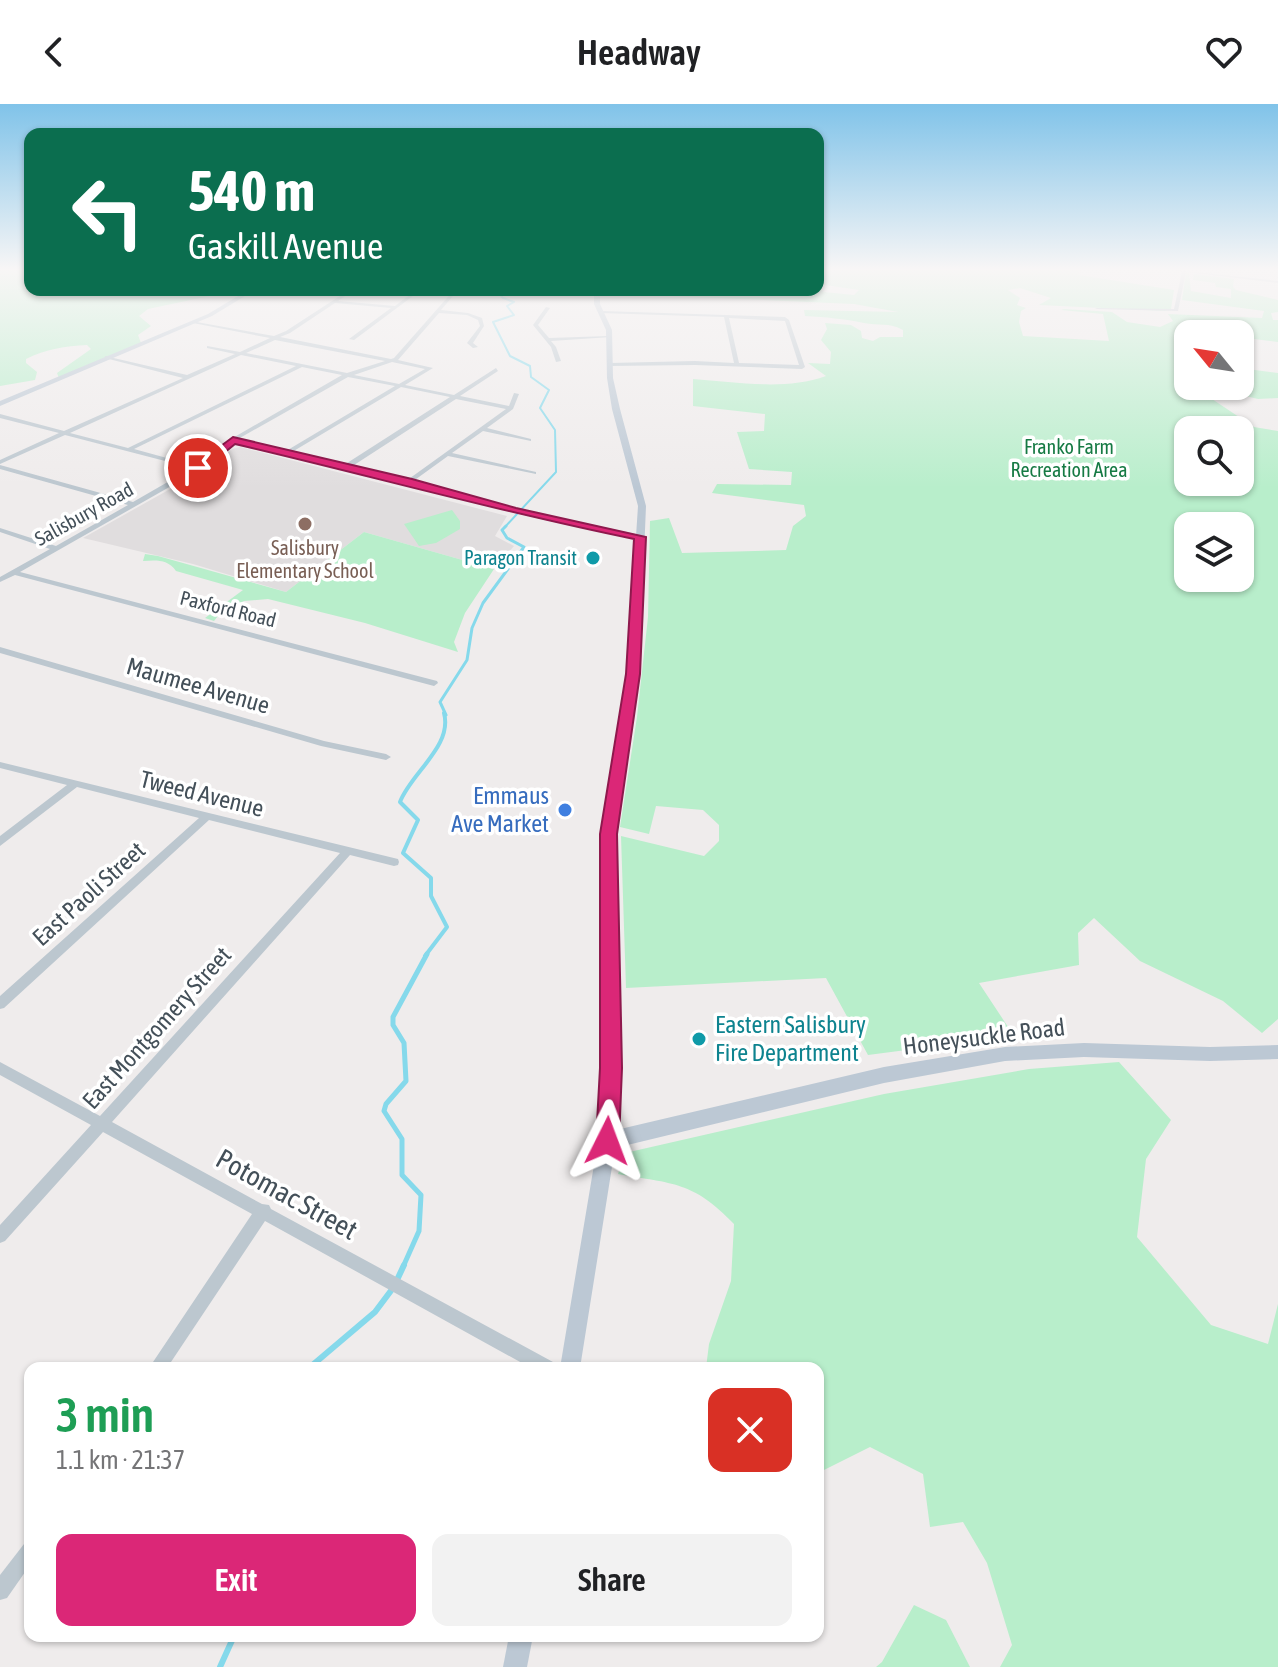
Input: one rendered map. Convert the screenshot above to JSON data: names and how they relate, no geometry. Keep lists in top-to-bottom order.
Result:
{
  "streets": {
    "main road": ["Honeysuckle Road"],
    "street": [
      "Salisbury Road",
      "Paxford Road",
      "Maumee Avenue",
      "Tweed Avenue",
      "East Paoli Street",
      "East Montgomery Street",
      "Potomac Street"
    ]
  },
  "crossings": [
    ["Salisbury Road", "Paxford Road"],
    ["Tweed Avenue", "East Paoli Street"],
    ["Tweed Avenue", "East Montgomery Street"],
    ["East Montgomery Street", "Potomac Street"]
  ],
  "parks": ["Franko Farm Recreation Area"],
  "places": [
    "Salisbury Elementary School",
    "Paragon Transit",
    "Emmaus Ave Market",
    "Eastern Salisbury Fire Department"
  ],
  "north": "top left",
  "page": {
    "header": "Headway",
    "turn": ["540 m", "Gaskill Avenue"],
    "heading": ["3 min", "1.1 km · 21:37"],
    "buttons": ["Exit", "Share"]
  }
}
